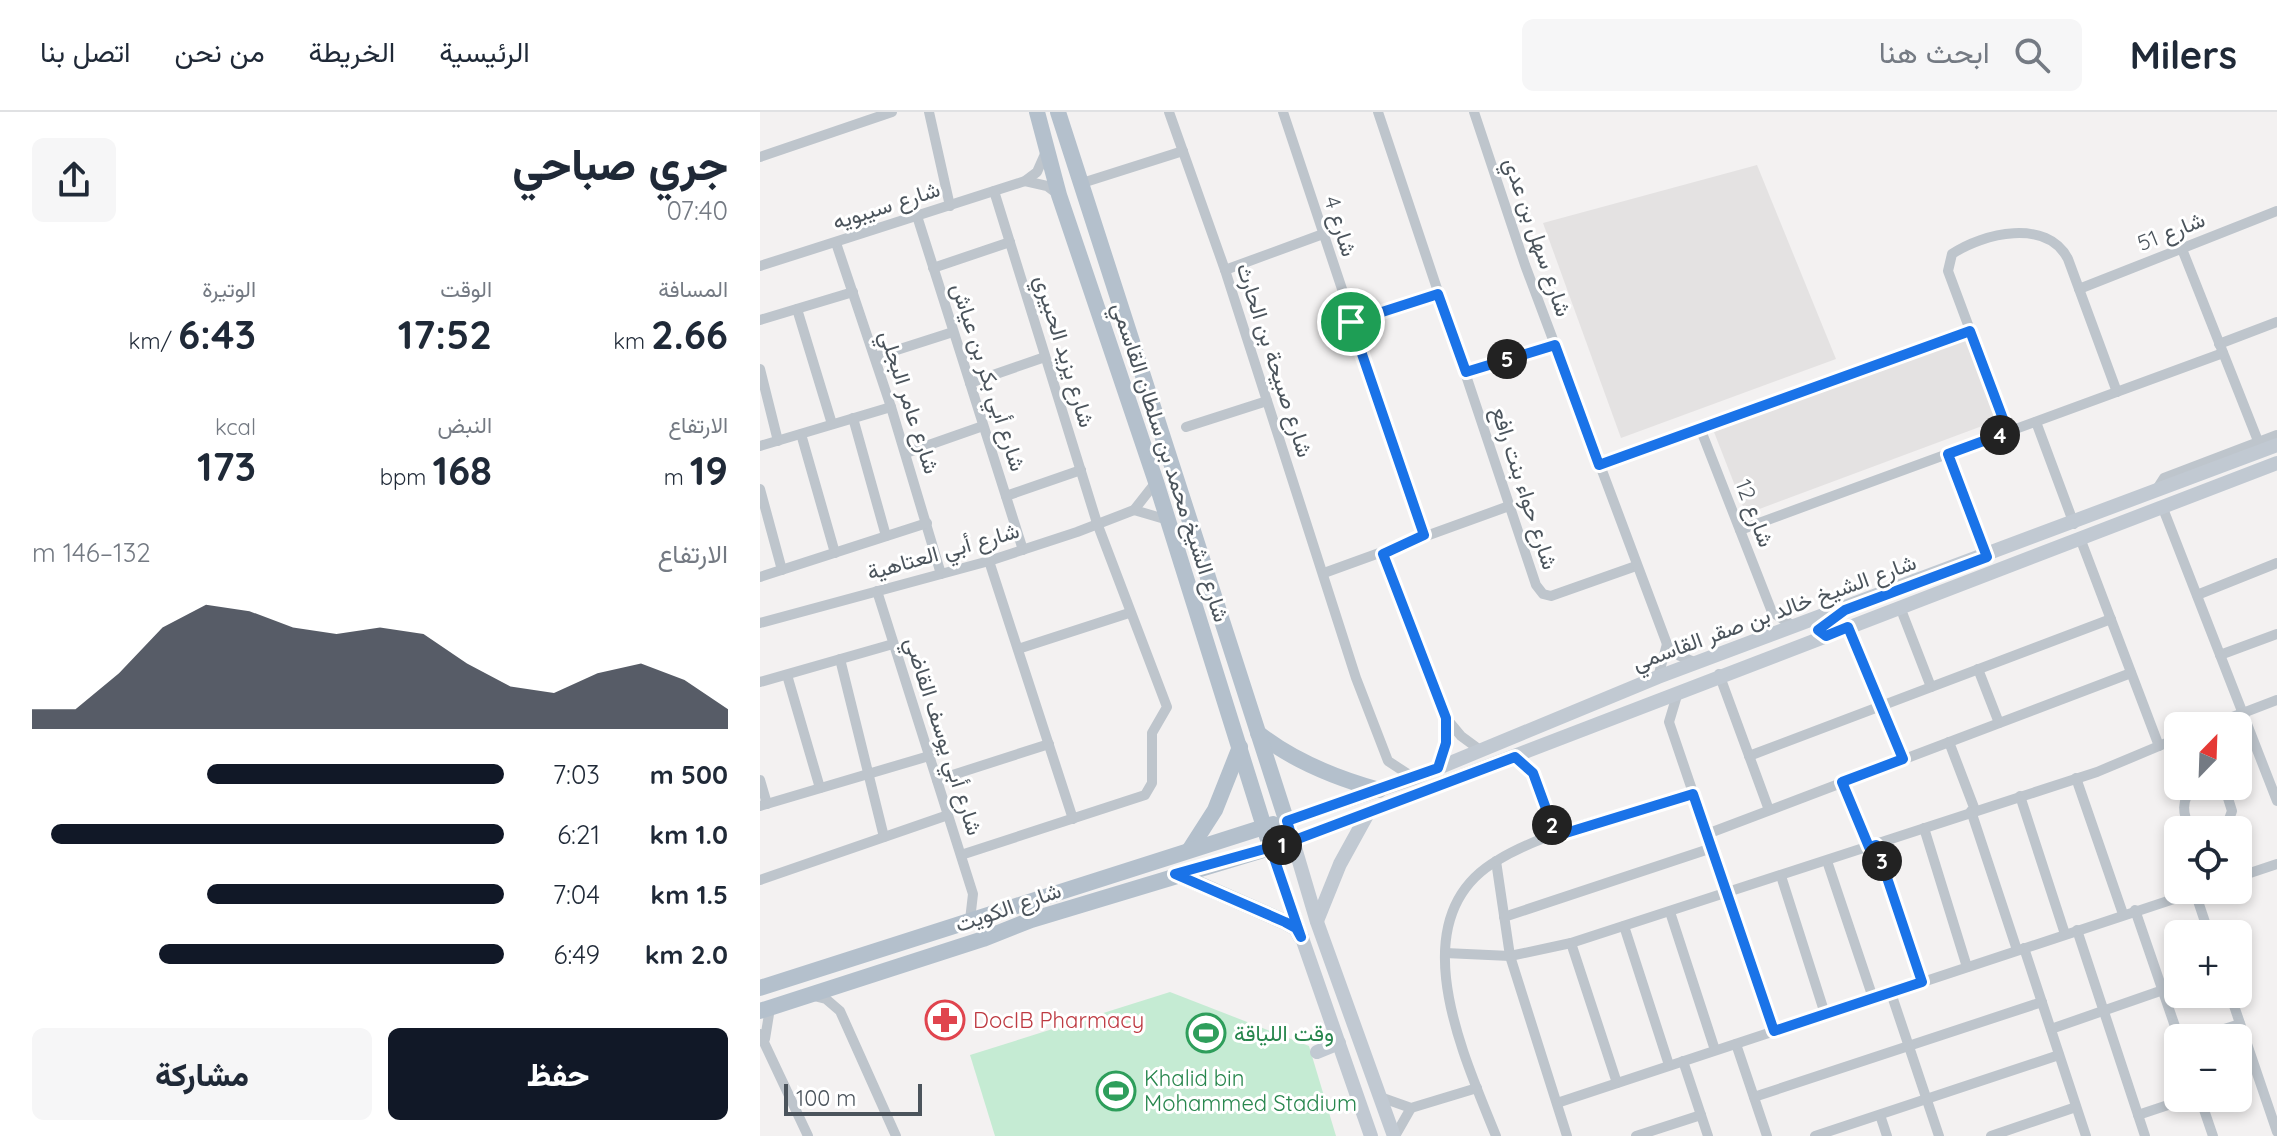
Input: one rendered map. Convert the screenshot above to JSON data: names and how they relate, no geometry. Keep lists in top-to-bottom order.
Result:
{
  "streets": {
    "main road": ["شارع الشيخ محمد بن سلطان القاسمي", "شارع الشيخ خالد بن صقر القاسمي", "شارع الكويت"],
    "street": [
      "شارع سيبويه",
      "شارع 4",
      "شارع 51",
      "شارع سهل بن عدي",
      "شارع يزيد الحبيري",
      "شارع صبيحة بن الحارث",
      "شارع أبي بكر بن عياش",
      "شارع عامر البجلي",
      "شارع حواء بنت رافع",
      "شارع 12",
      "شارع أبي العتاهية",
      "شارع أبي يوسف القاضي"
    ]
  },
  "crossings": [
    ["شارع سيبويه", "شارع يزيد الحبيري"],
    ["شارع سيبويه", "شارع أبي بكر بن عياش"],
    ["شارع سيبويه", "شارع عامر البجلي"],
    ["شارع سهل بن عدي", "شارع حواء بنت رافع"],
    ["شارع يزيد الحبيري", "شارع أبي العتاهية"],
    ["شارع صبيحة بن الحارث", "شارع الشيخ خالد بن صقر القاسمي"],
    ["شارع أبي بكر بن عياش", "شارع أبي العتاهية"],
    ["شارع عامر البجلي", "شارع أبي العتاهية"],
    ["شارع الشيخ محمد بن سلطان القاسمي", "شارع الشيخ خالد بن صقر القاسمي"],
    ["شارع الشيخ محمد بن سلطان القاسمي", "شارع الكويت"],
    ["شارع أبي العتاهية", "شارع أبي يوسف القاضي"],
    ["شارع الشيخ خالد بن صقر القاسمي", "شارع الكويت"],
    ["شارع أبي يوسف القاضي", "شارع الكويت"]
  ],
  "places": {
    "pharmacy": ["DocIB Pharmacy"],
    "sports": ["وقت اللياقة", "Khalid bin Mohammed Stadium"]
  },
  "scale_bar": "100 m",
  "north": "top right",
  "page": {
    "header": "Milers",
    "search": "ابحث هنا",
    "nav": [
      "الرئيسية",
      "الخريطة",
      "من نحن",
      "اتصل بنا"
    ],
    "heading": ["جري صباحي", "07:40"],
    "stats": [
      ["المسافة", "2.66 km"],
      ["الوقت", "17:52"],
      ["الوتيرة", "6:43 /km"],
      ["الارتفاع", "19 m"],
      ["النبض", "168 bpm"],
      ["kcal", "173"]
    ],
    "pins": [
      "5",
      "4",
      "2",
      "1",
      "3"
    ],
    "chart": ["الارتفاع", "132–146 m"],
    "map_buttons": ["+", "−"],
    "list": [
      {
        "name": "500 m",
        "note": "7:03"
      },
      {
        "name": "1.0 km",
        "note": "6:21"
      },
      {
        "name": "1.5 km",
        "note": "7:04"
      },
      {
        "name": "2.0 km",
        "note": "6:49"
      }
    ],
    "buttons": ["حفظ", "مشاركة"],
    "scale": "100 m"
  }
}
